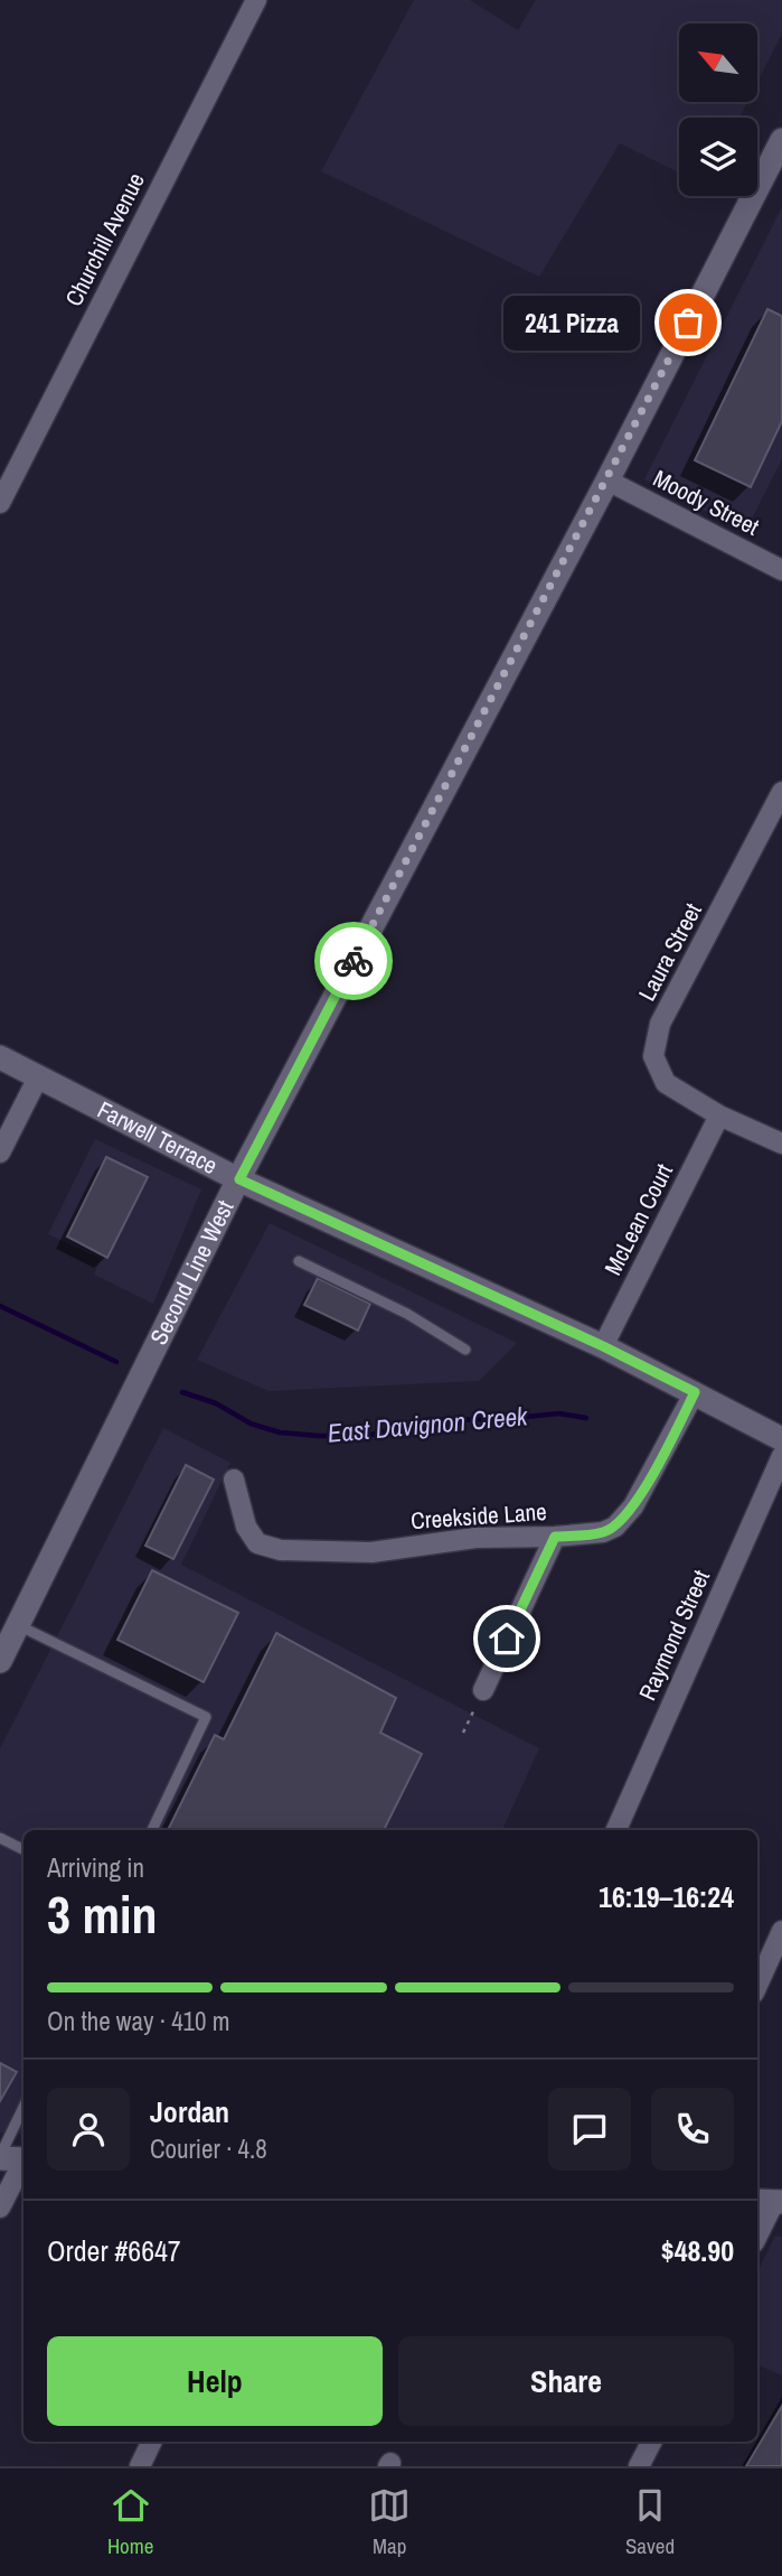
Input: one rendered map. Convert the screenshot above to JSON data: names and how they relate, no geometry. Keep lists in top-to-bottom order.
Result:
{
  "streets": {
    "main road": ["Farwell Terrace", "Second Line West"],
    "street": [
      "Churchill Avenue",
      "Moody Street",
      "Laura Street",
      "McLean Court",
      "Creekside Lane",
      "Raymond Street"
    ]
  },
  "crossings": [
    ["Moody Street", "Second Line West"],
    ["Laura Street", "McLean Court"],
    ["Farwell Terrace", "McLean Court"],
    ["Farwell Terrace", "Second Line West"],
    ["Farwell Terrace", "Creekside Lane"]
  ],
  "water": ["East Davignon Creek"],
  "places": ["241 Pizza"],
  "north": "top left",
  "page": {
    "bubble": "241 Pizza",
    "heading": ["3 min", "Arriving in", "16:19–16:24"],
    "panel": [
      "Jordan",
      "Courier · 4.8",
      "Order #6647",
      "$48.90"
    ],
    "bar": "On the way · 410 m",
    "buttons": ["Help", "Share"],
    "tabs": ["Home", "Map", "Saved"]
  }
}
